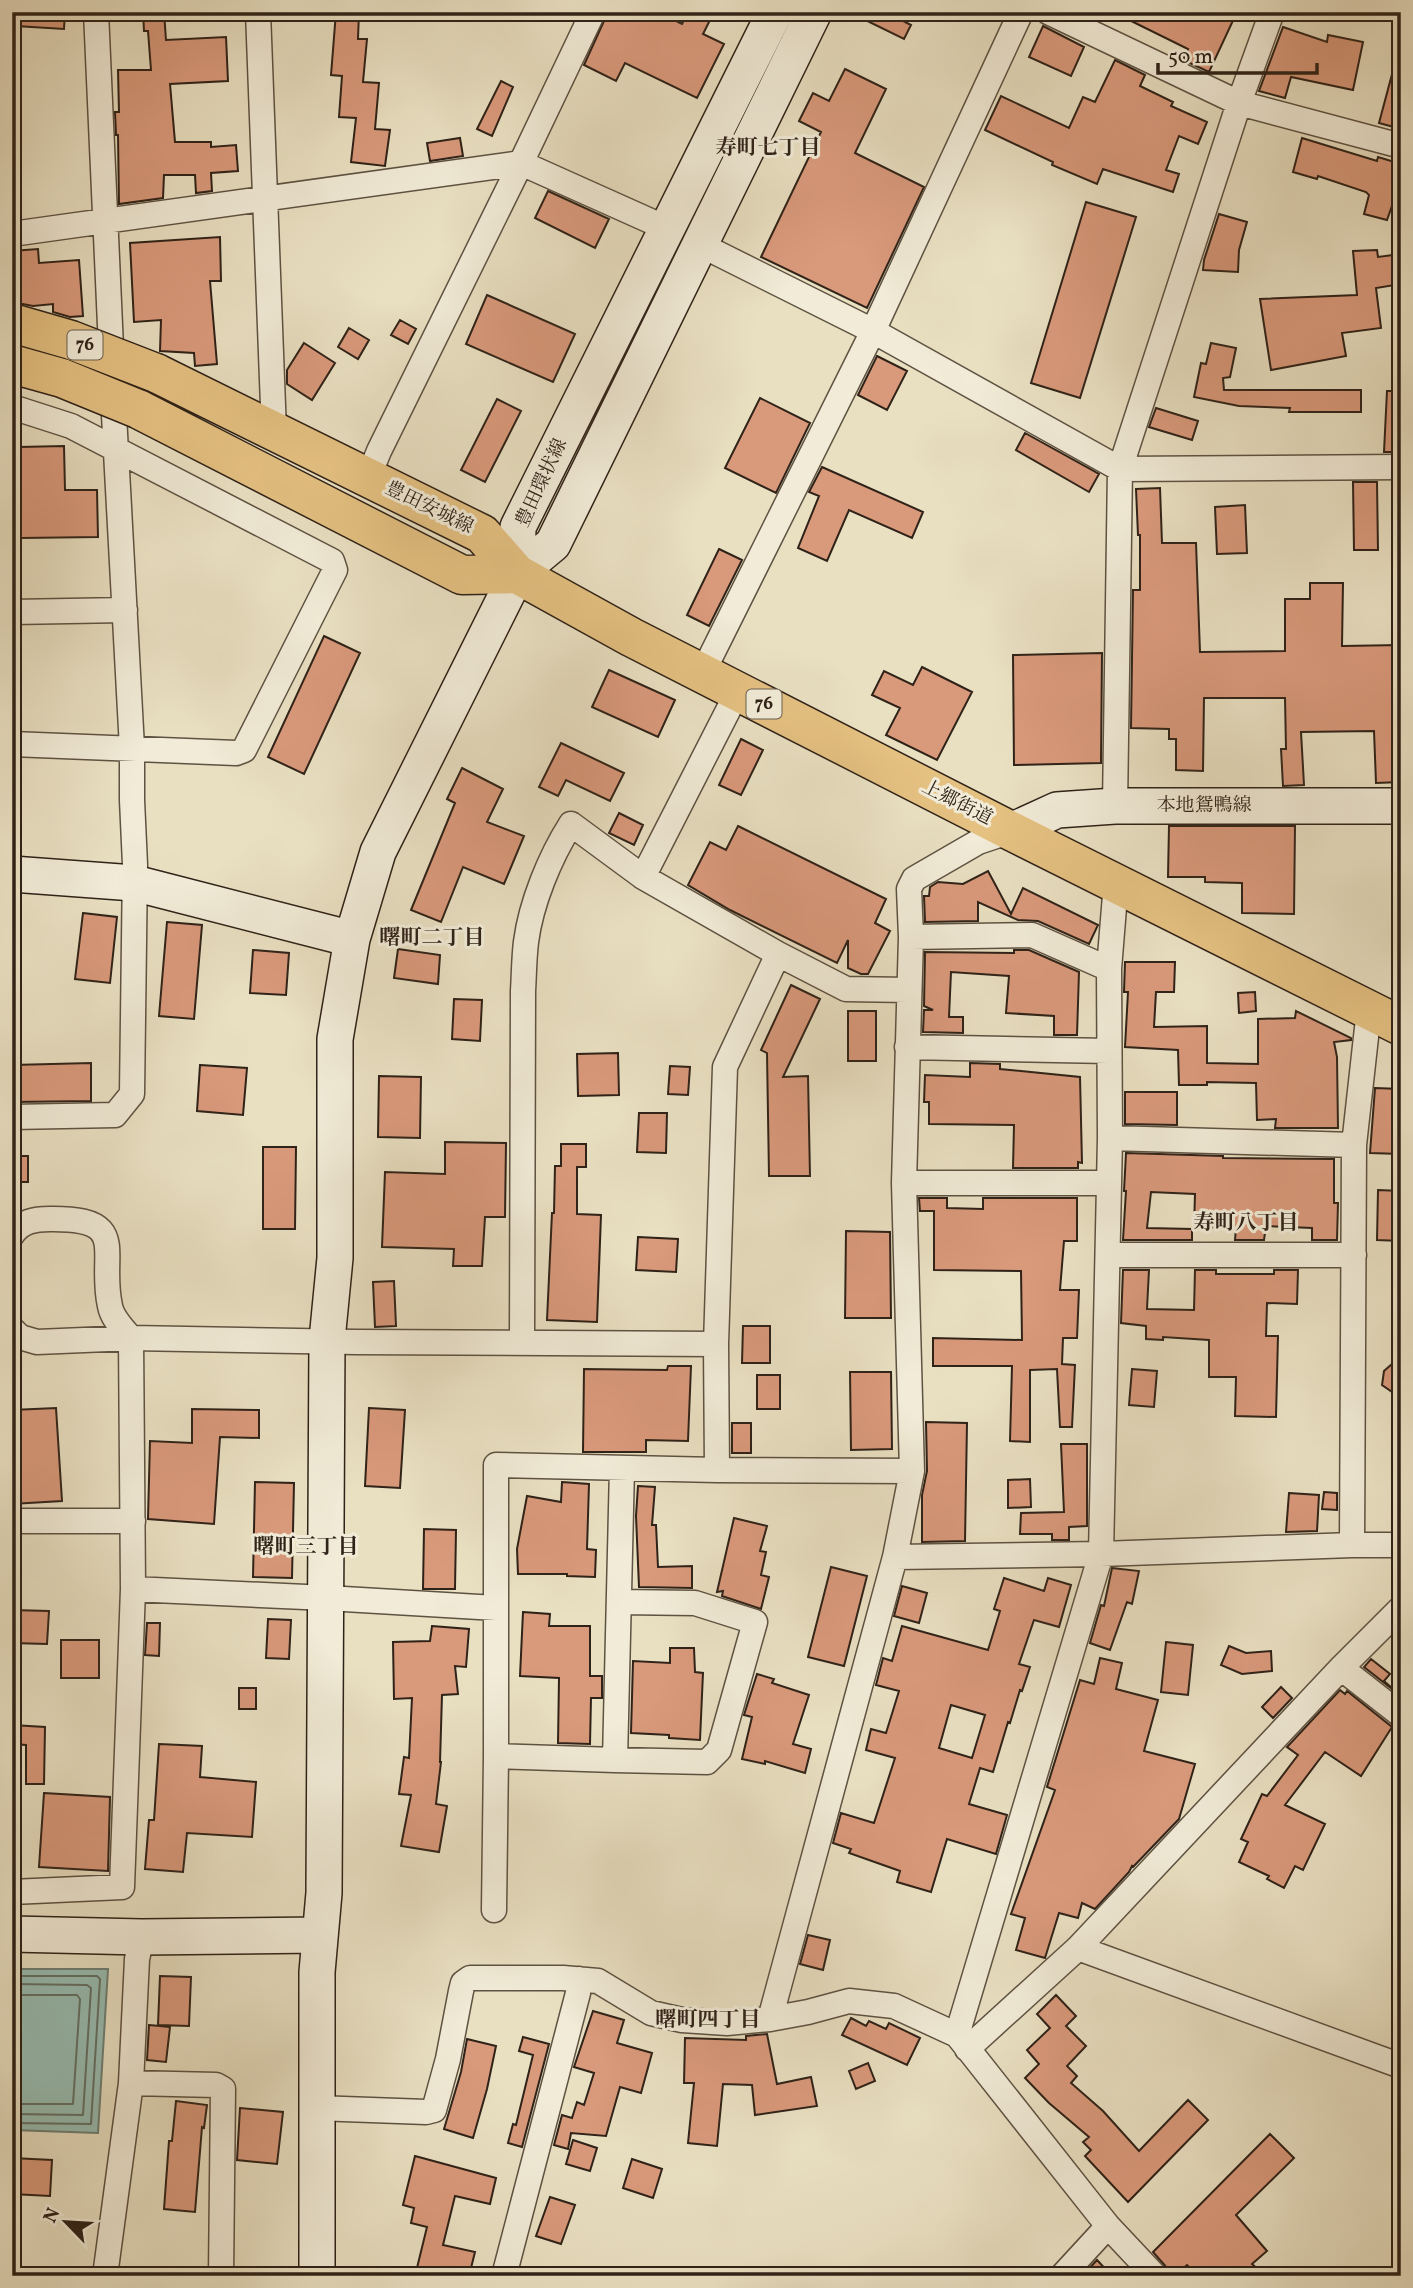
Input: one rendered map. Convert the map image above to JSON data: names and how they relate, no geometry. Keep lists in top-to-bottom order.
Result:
{
  "streets": {
    "main road": ["76", "豊田安城線", "上郷街道"],
    "street": ["豊田環状線", "本地鴛鴨線"]
  },
  "crossings": [
    ["76", "豊田環状線"],
    ["76", "豊田安城線"],
    ["76", "上郷街道"],
    ["豊田環状線", "豊田安城線"],
    ["豊田環状線", "上郷街道"],
    ["豊田安城線", "上郷街道"],
    ["上郷街道", "本地鴛鴨線"]
  ],
  "districts": [
    "寿町七丁目",
    "曙町二丁目",
    "寿町八丁目",
    "曙町三丁目",
    "曙町四丁目"
  ],
  "scale_bar": "50 m",
  "north": "top left"
}
